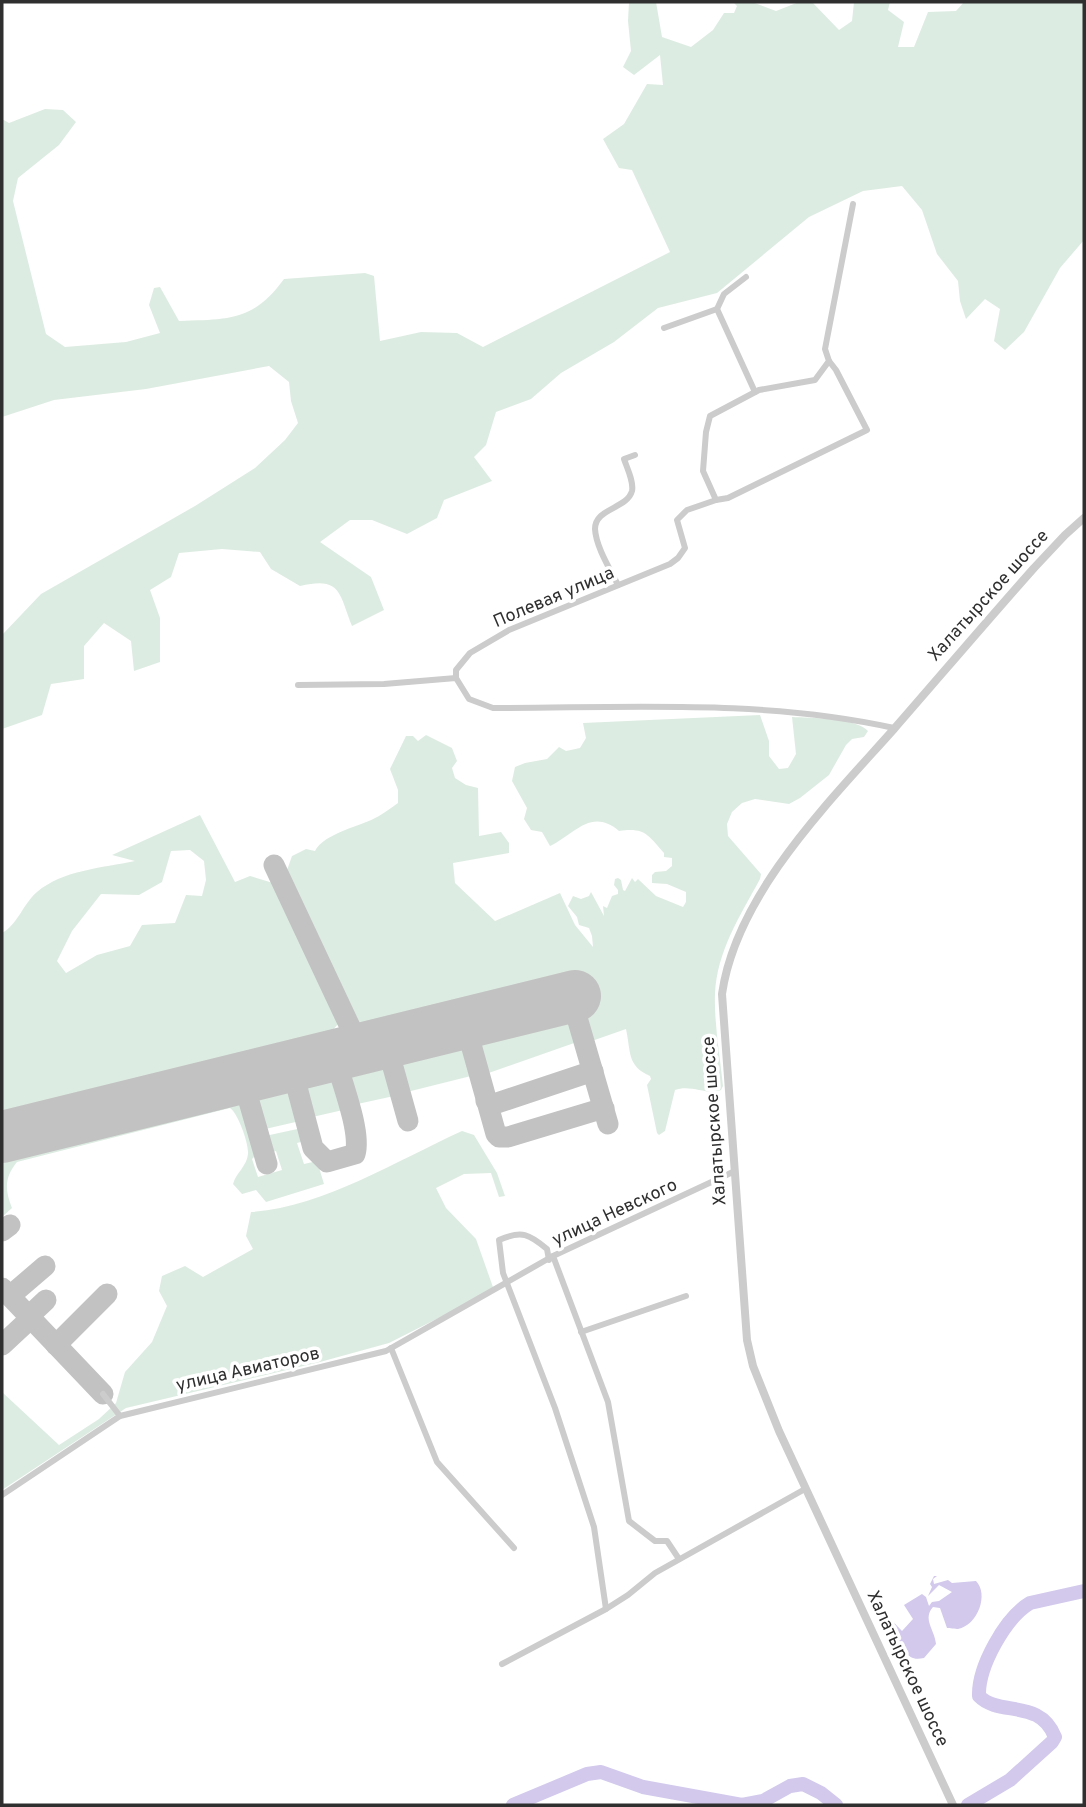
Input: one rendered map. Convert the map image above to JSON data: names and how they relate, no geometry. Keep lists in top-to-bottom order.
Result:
{
  "streets": {
    "street": [
      "Халатырское шоссе",
      "Полевая улица",
      "улица Невского",
      "улица Авиаторов"
    ]
  },
  "crossings": [
    ["Халатырское шоссе", "улица Невского"],
    ["улица Невского", "улица Авиаторов"]
  ]
}
